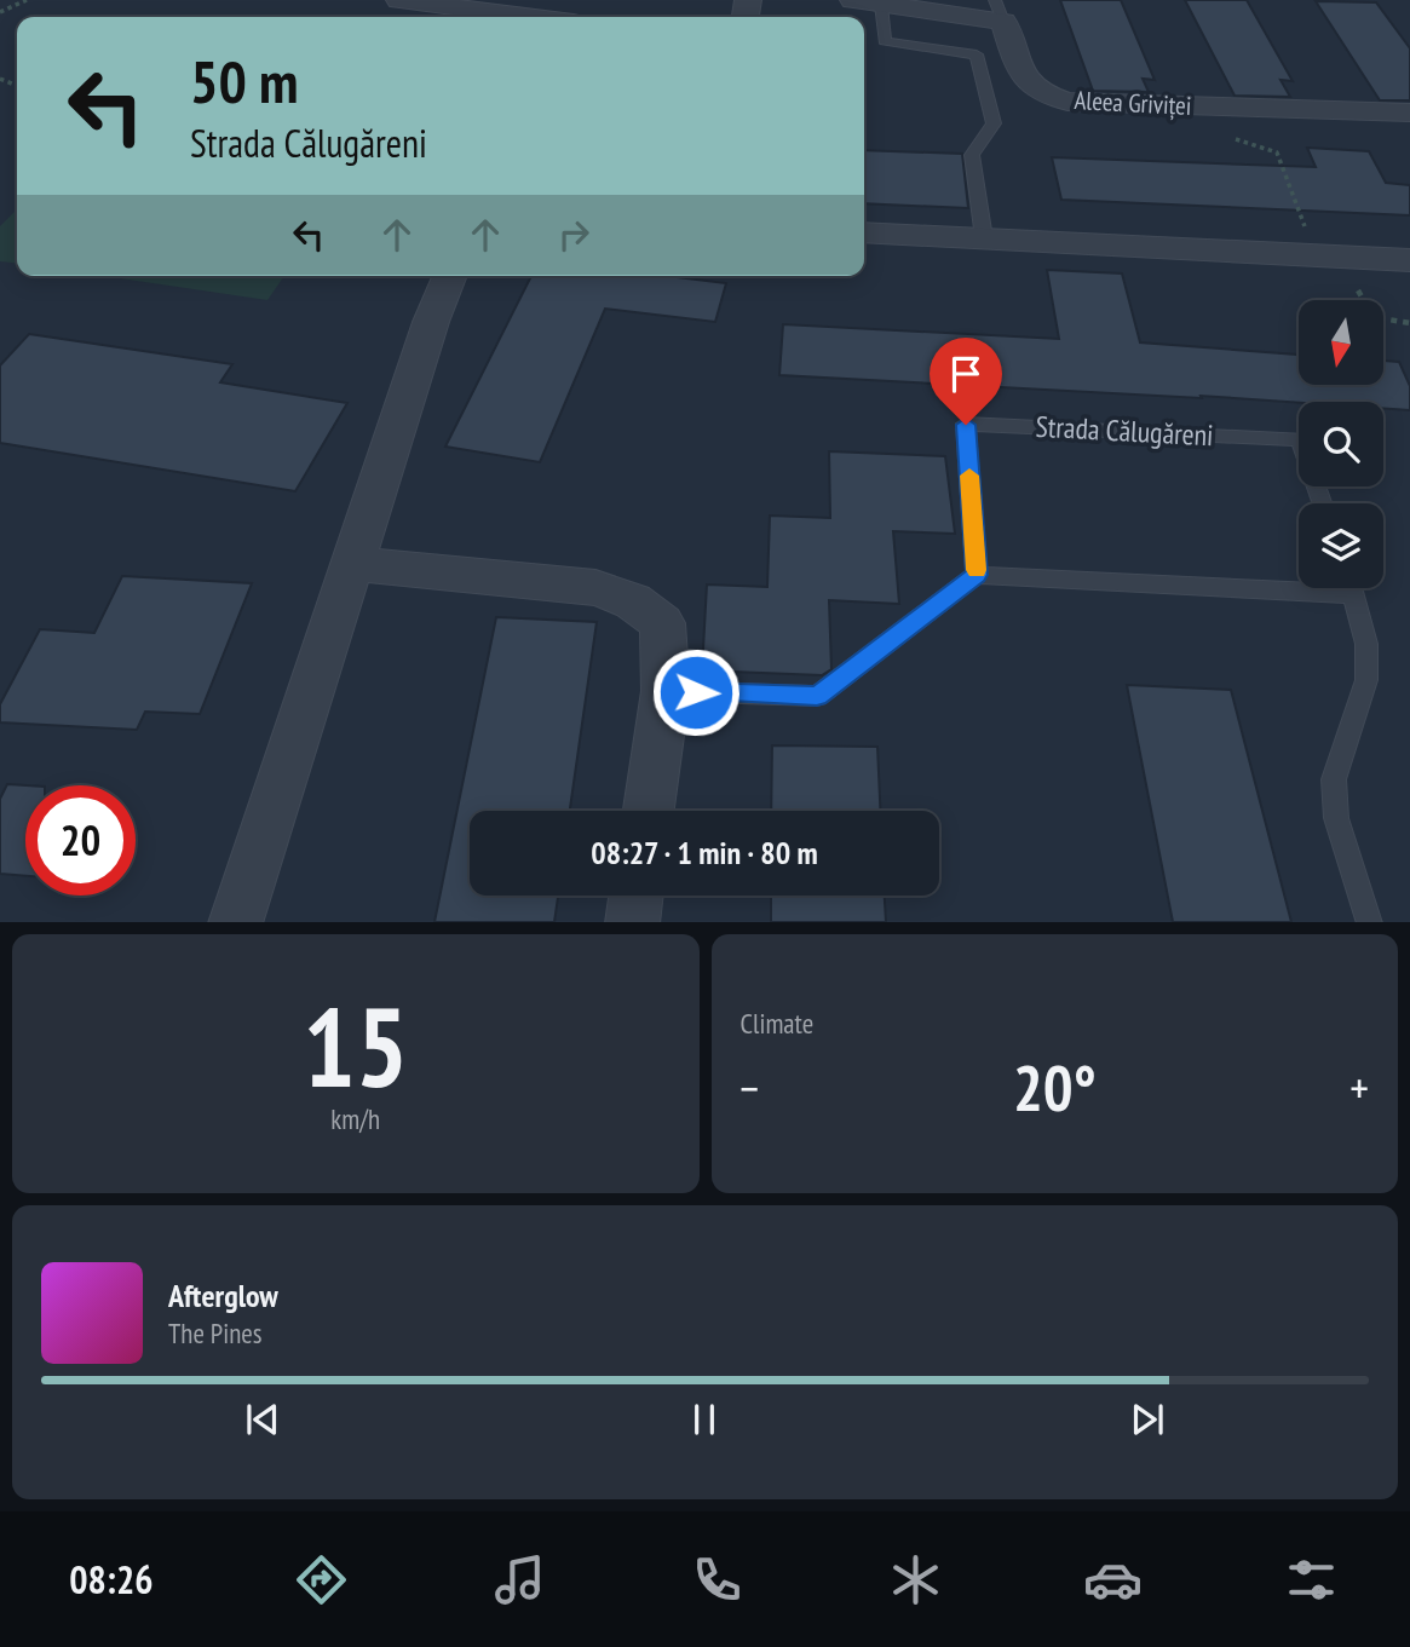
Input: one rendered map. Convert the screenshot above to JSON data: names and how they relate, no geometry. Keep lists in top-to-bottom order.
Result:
{
  "streets": {
    "street": ["Aleea Griviței"],
    "lane": ["Strada Călugăreni"]
  },
  "north": "bottom",
  "page": {
    "turn": ["50 m", "Strada Călugăreni"],
    "limit": "20",
    "trip": "08:27 · 1 min · 80 m",
    "tile": [
      ["15", "km/h"],
      "Climate"
    ],
    "heat": ["−", "20°", "+"],
    "song": ["Afterglow", "The Pines"],
    "tabs": "08:26"
  }
}
